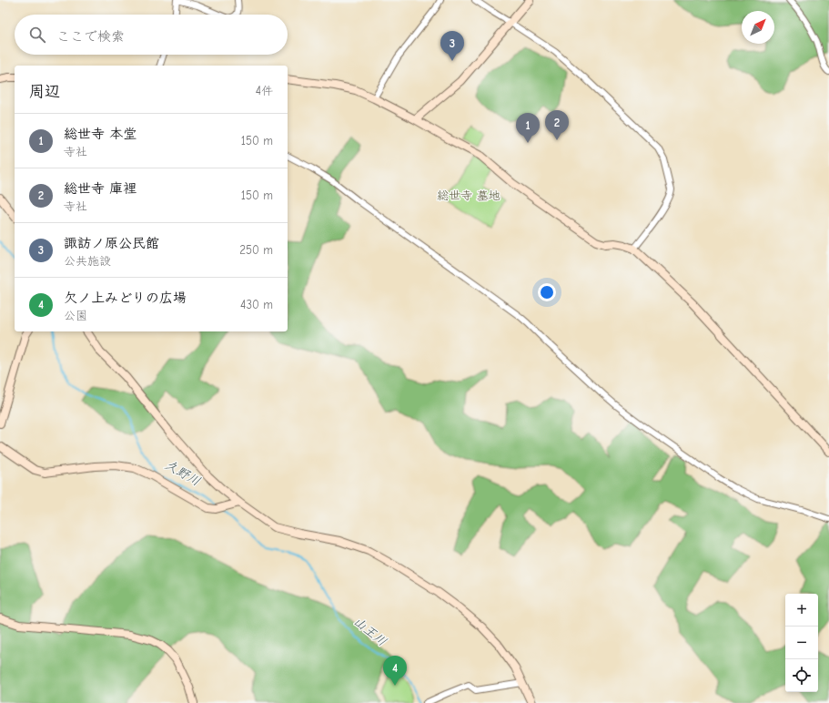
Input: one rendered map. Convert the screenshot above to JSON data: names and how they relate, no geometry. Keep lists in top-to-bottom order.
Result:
{
  "water": ["久野川", "山王川"],
  "parks": ["総世寺 墓地"],
  "north": "top right",
  "page": {
    "search": "ここで検索",
    "pins": [
      "3",
      "2",
      "1",
      "4"
    ],
    "heading": ["周辺", "4件"],
    "list": [
      {
        "mark": "1",
        "name": "総世寺 本堂",
        "note": "寺社",
        "value": "150 m"
      },
      {
        "mark": "2",
        "name": "総世寺 庫裡",
        "note": "寺社",
        "value": "150 m"
      },
      {
        "mark": "3",
        "name": "諏訪ノ原公民館",
        "note": "公共施設",
        "value": "250 m"
      },
      {
        "mark": "4",
        "name": "欠ノ上みどりの広場",
        "note": "公園",
        "value": "430 m"
      }
    ],
    "map_buttons": ["+", "−"]
  }
}
